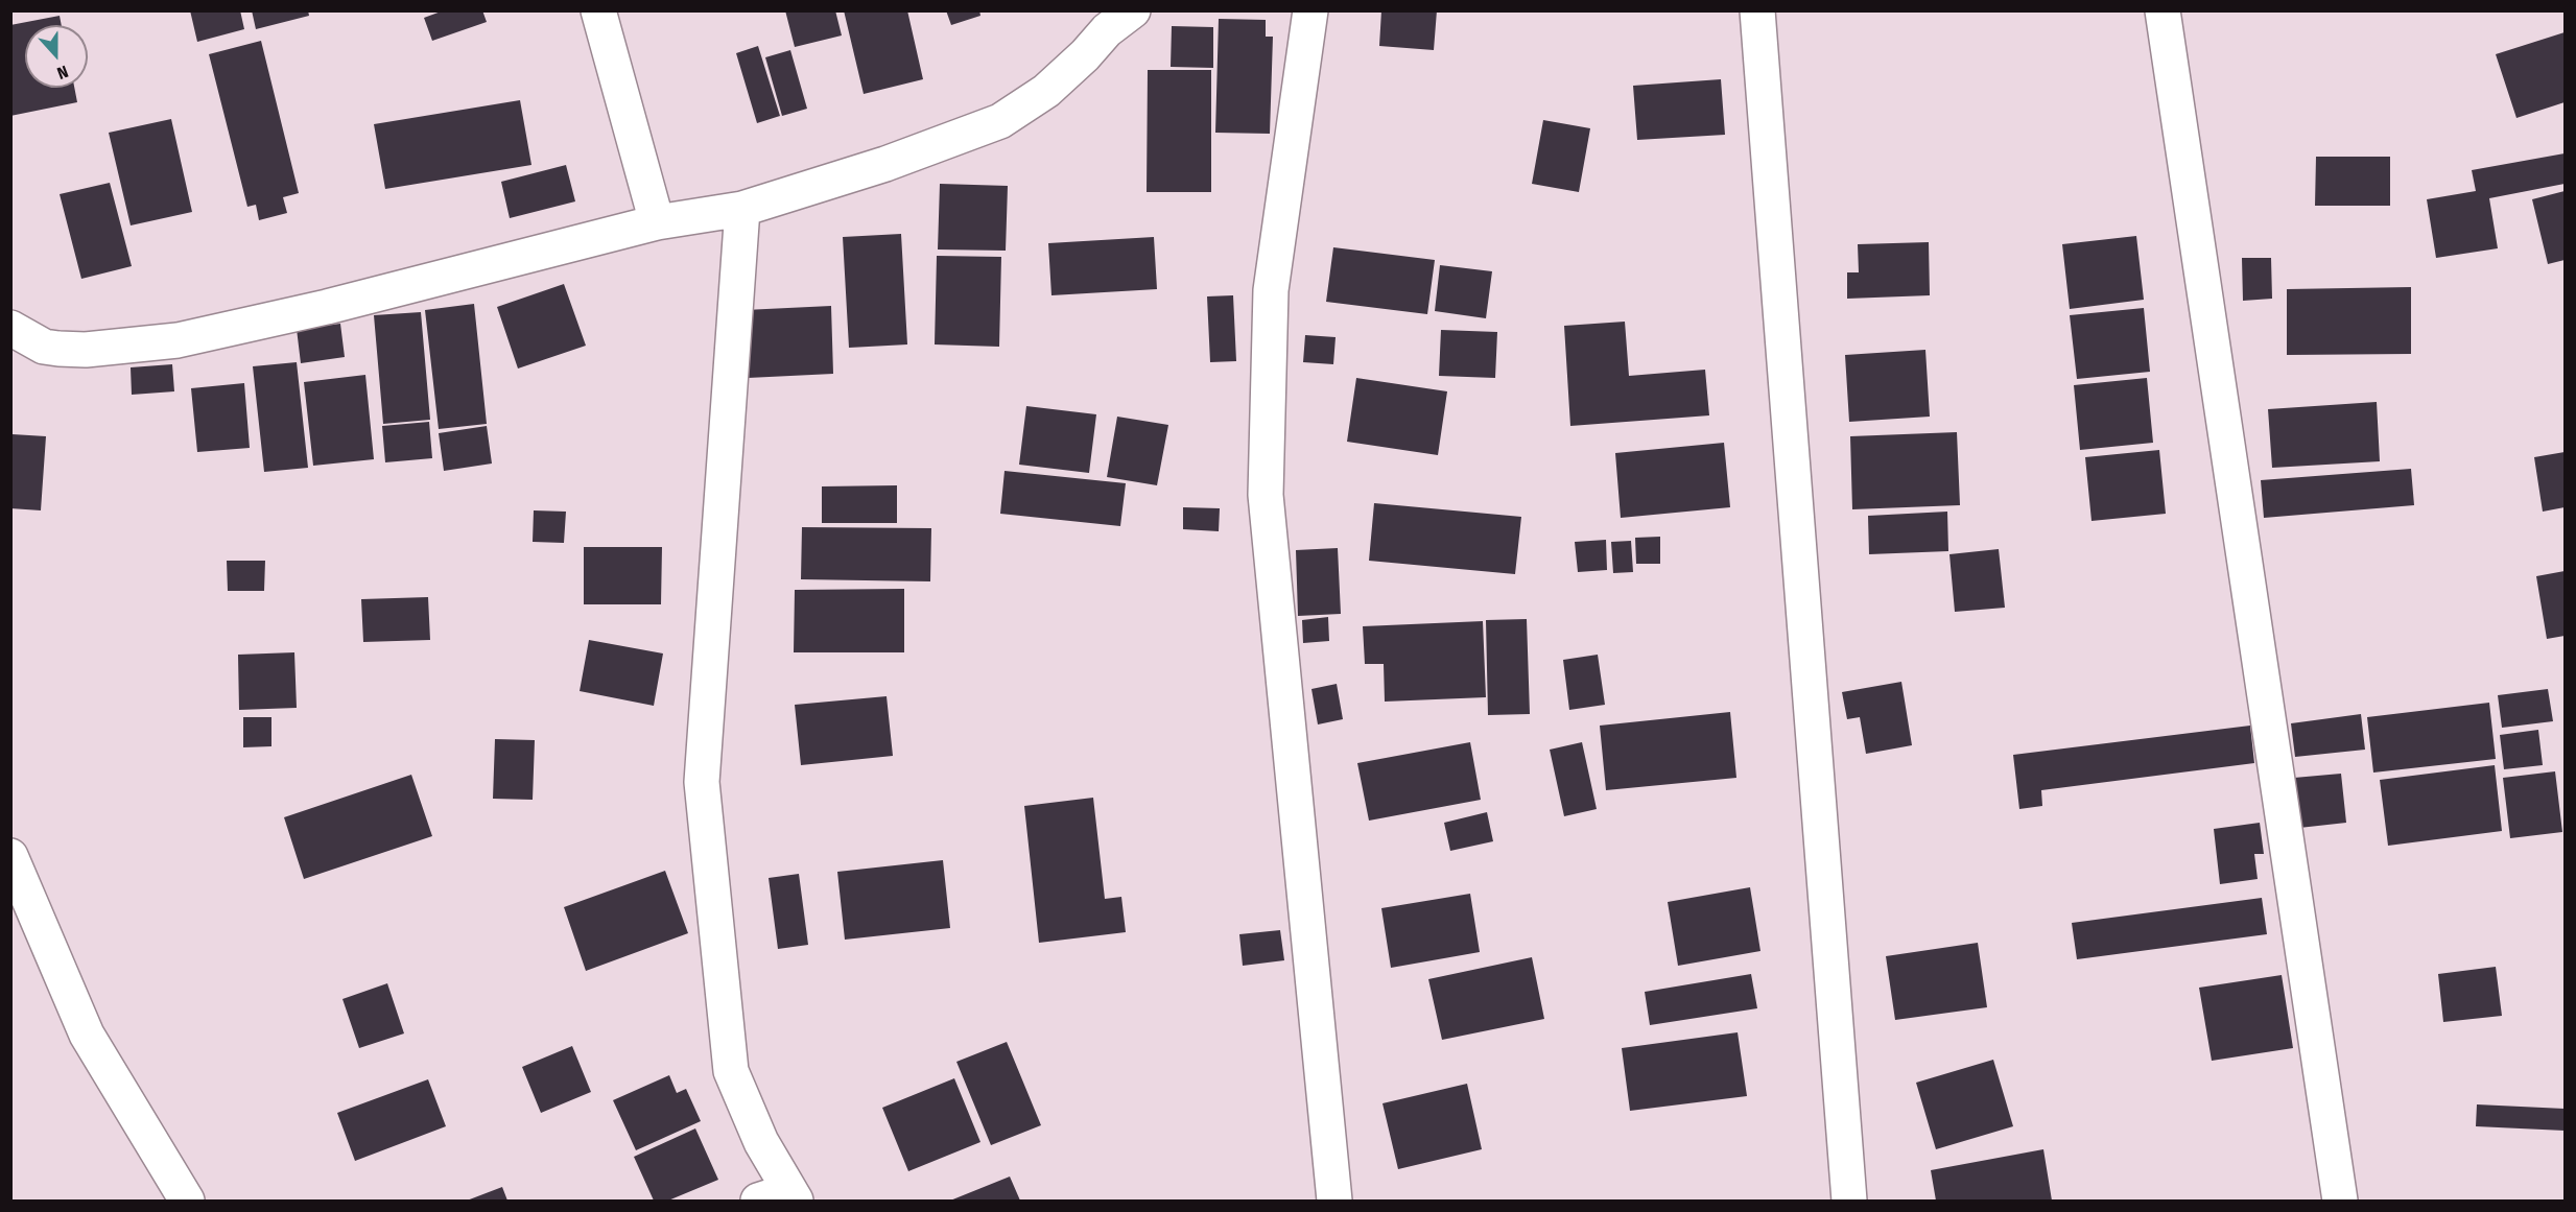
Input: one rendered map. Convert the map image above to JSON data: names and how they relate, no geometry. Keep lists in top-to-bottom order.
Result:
{
  "north": "bottom"
}
